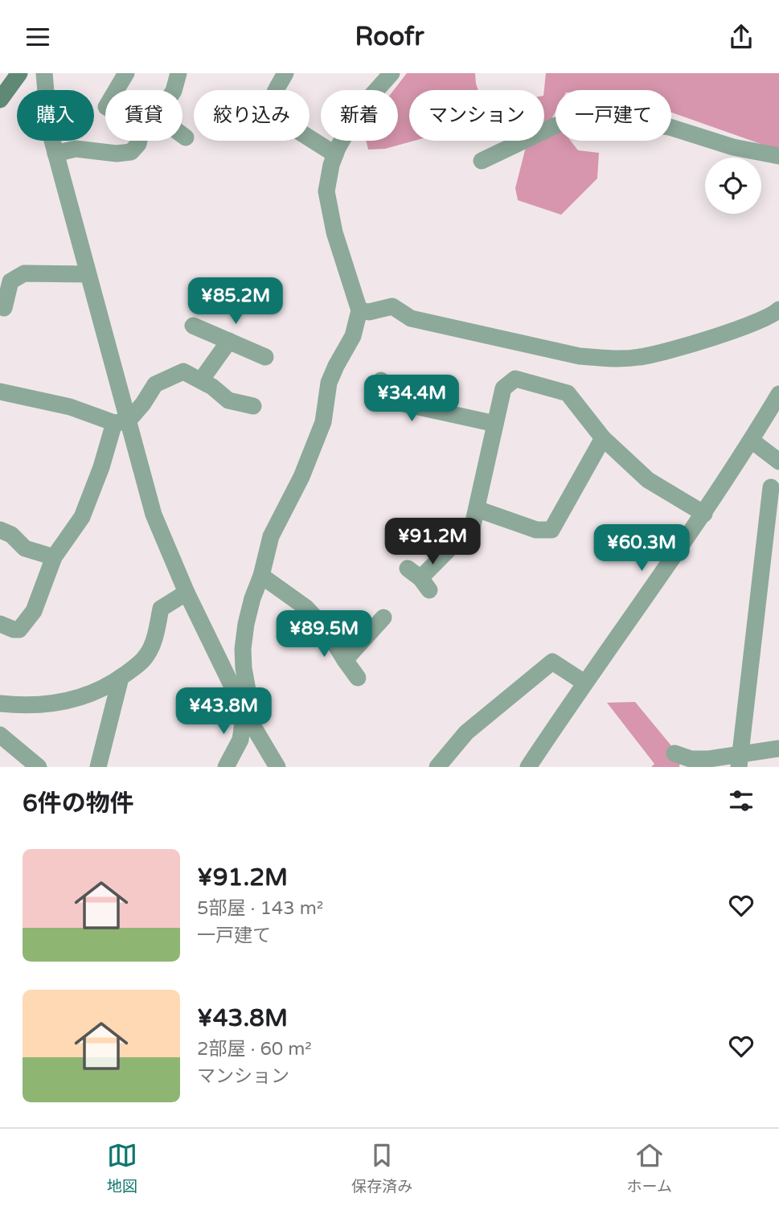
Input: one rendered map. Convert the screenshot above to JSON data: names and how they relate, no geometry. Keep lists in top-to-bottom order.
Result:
{
  "page": {
    "header": "Roofr",
    "chip": [
      "購入",
      "賃貸",
      "絞り込み",
      "新着",
      "マンション",
      "一戸建て"
    ],
    "price": [
      "¥85.2M",
      "¥34.4M",
      "¥91.2M",
      "¥60.3M",
      "¥89.5M",
      "¥43.8M"
    ],
    "heading": "6件の物件",
    "list": [
      {
        "name": "¥91.2M",
        "note": "5部屋 · 143 m² · 一戸建て"
      },
      {
        "name": "¥43.8M",
        "note": "2部屋 · 60 m² · マンション"
      }
    ],
    "tabs": ["地図", "保存済み", "ホーム"]
  }
}
